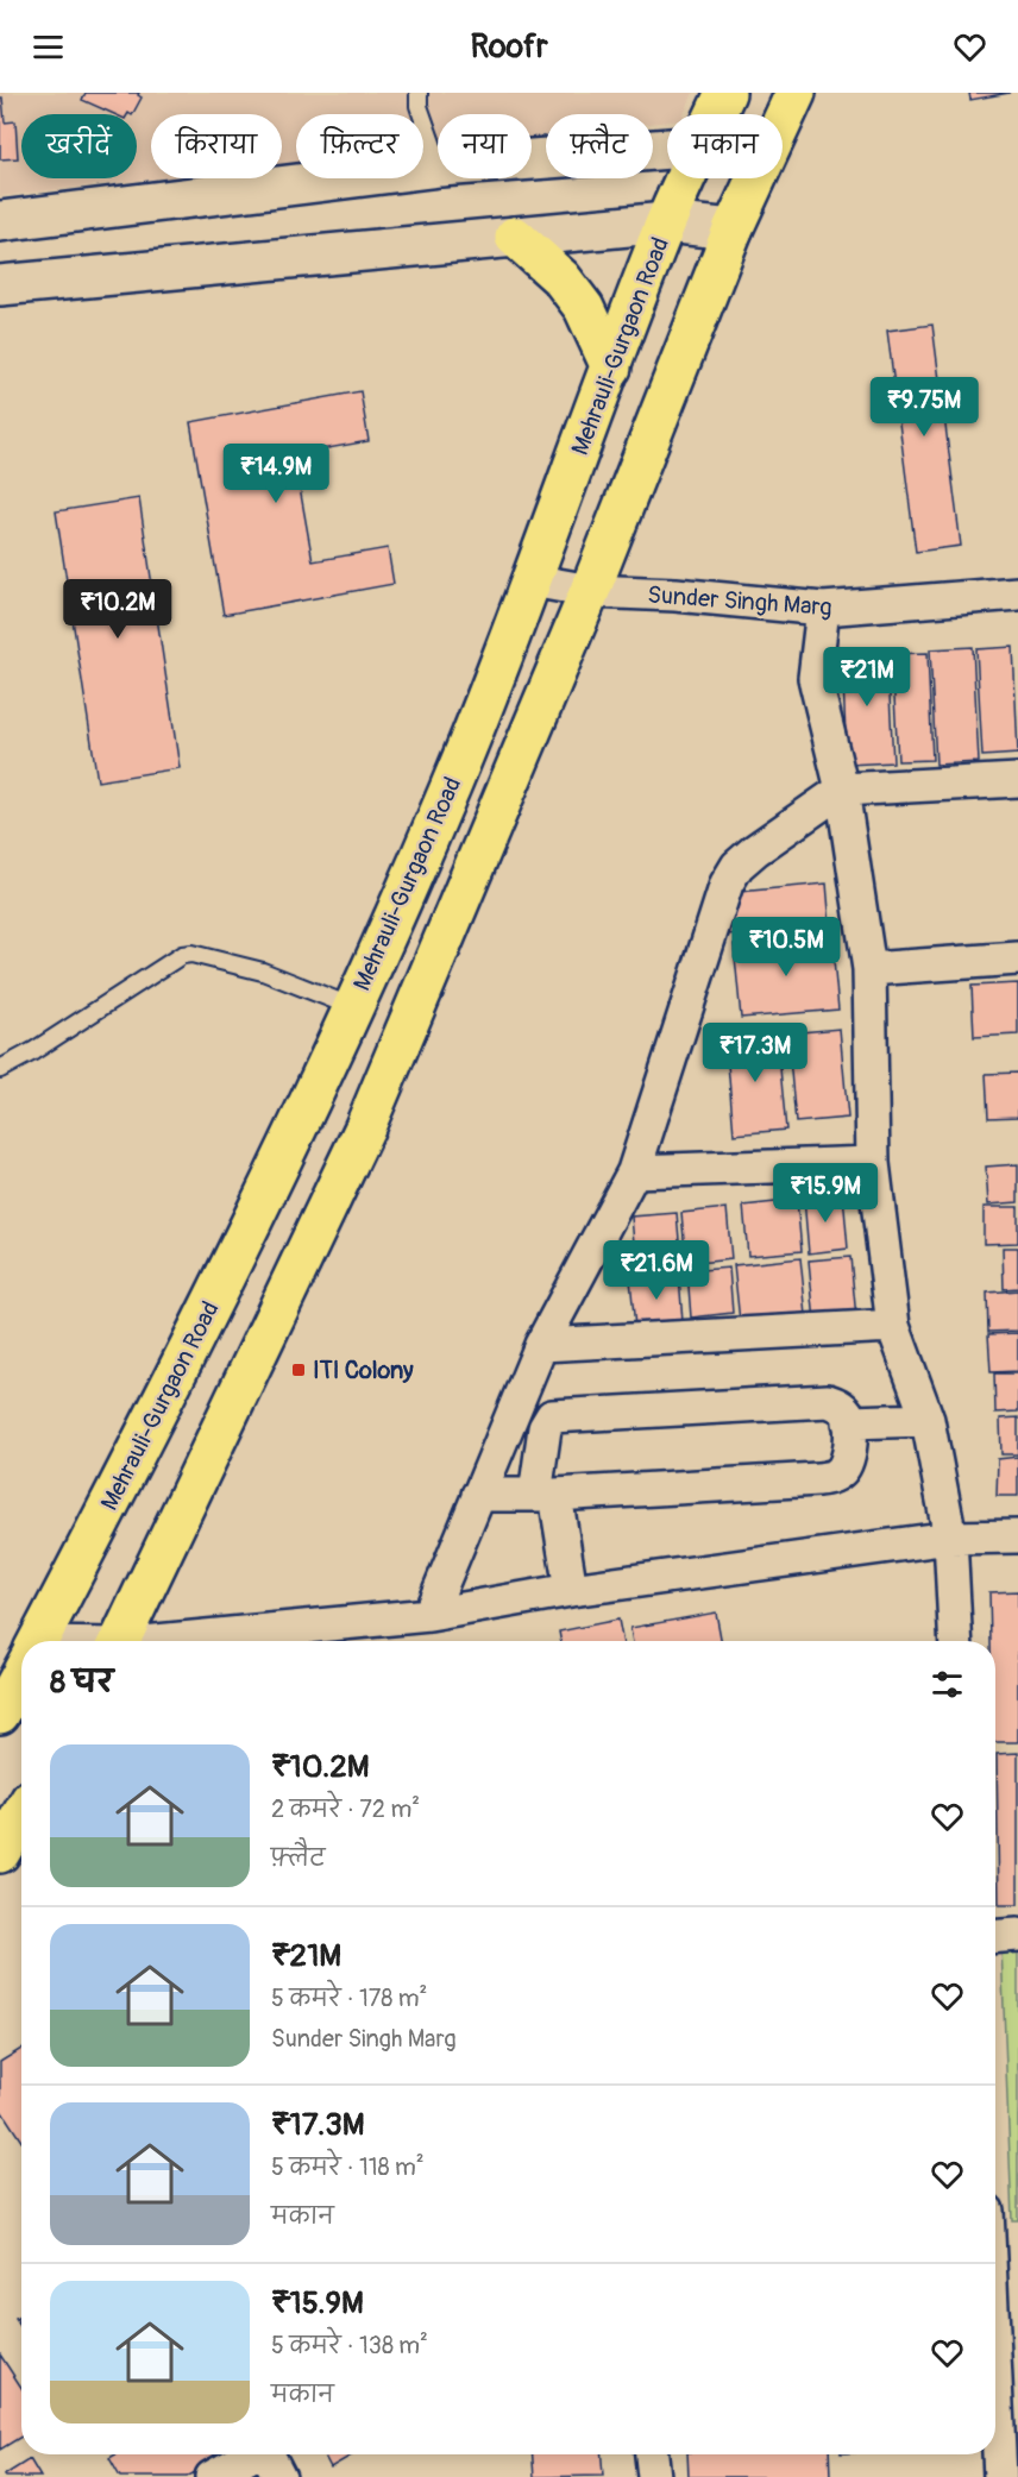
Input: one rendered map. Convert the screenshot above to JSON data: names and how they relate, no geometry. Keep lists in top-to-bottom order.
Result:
{
  "streets": {
    "main road": ["Mehrauli-Gurgaon Road"],
    "street": ["Sunder Singh Marg"]
  },
  "crossings": [
    ["Mehrauli-Gurgaon Road", "Sunder Singh Marg"]
  ],
  "places": {
    "transit": ["ITI Colony"]
  },
  "page": {
    "header": "Roofr",
    "chip": [
      "खरीदें",
      "किराया",
      "फ़िल्टर",
      "नया",
      "फ़्लैट",
      "मकान"
    ],
    "price": [
      "₹9.75M",
      "₹14.9M",
      "₹10.2M",
      "₹21M",
      "₹10.5M",
      "₹17.3M",
      "₹15.9M",
      "₹21.6M"
    ],
    "heading": "8 घर",
    "list": [
      {
        "name": "₹10.2M",
        "note": "2 कमरे · 72 m² · फ़्लैट"
      },
      {
        "name": "₹21M",
        "note": "5 कमरे · 178 m² · Sunder Singh Marg"
      },
      {
        "name": "₹17.3M",
        "note": "5 कमरे · 118 m² · मकान"
      },
      {
        "name": "₹15.9M",
        "note": "5 कमरे · 138 m² · मकान"
      }
    ]
  }
}
